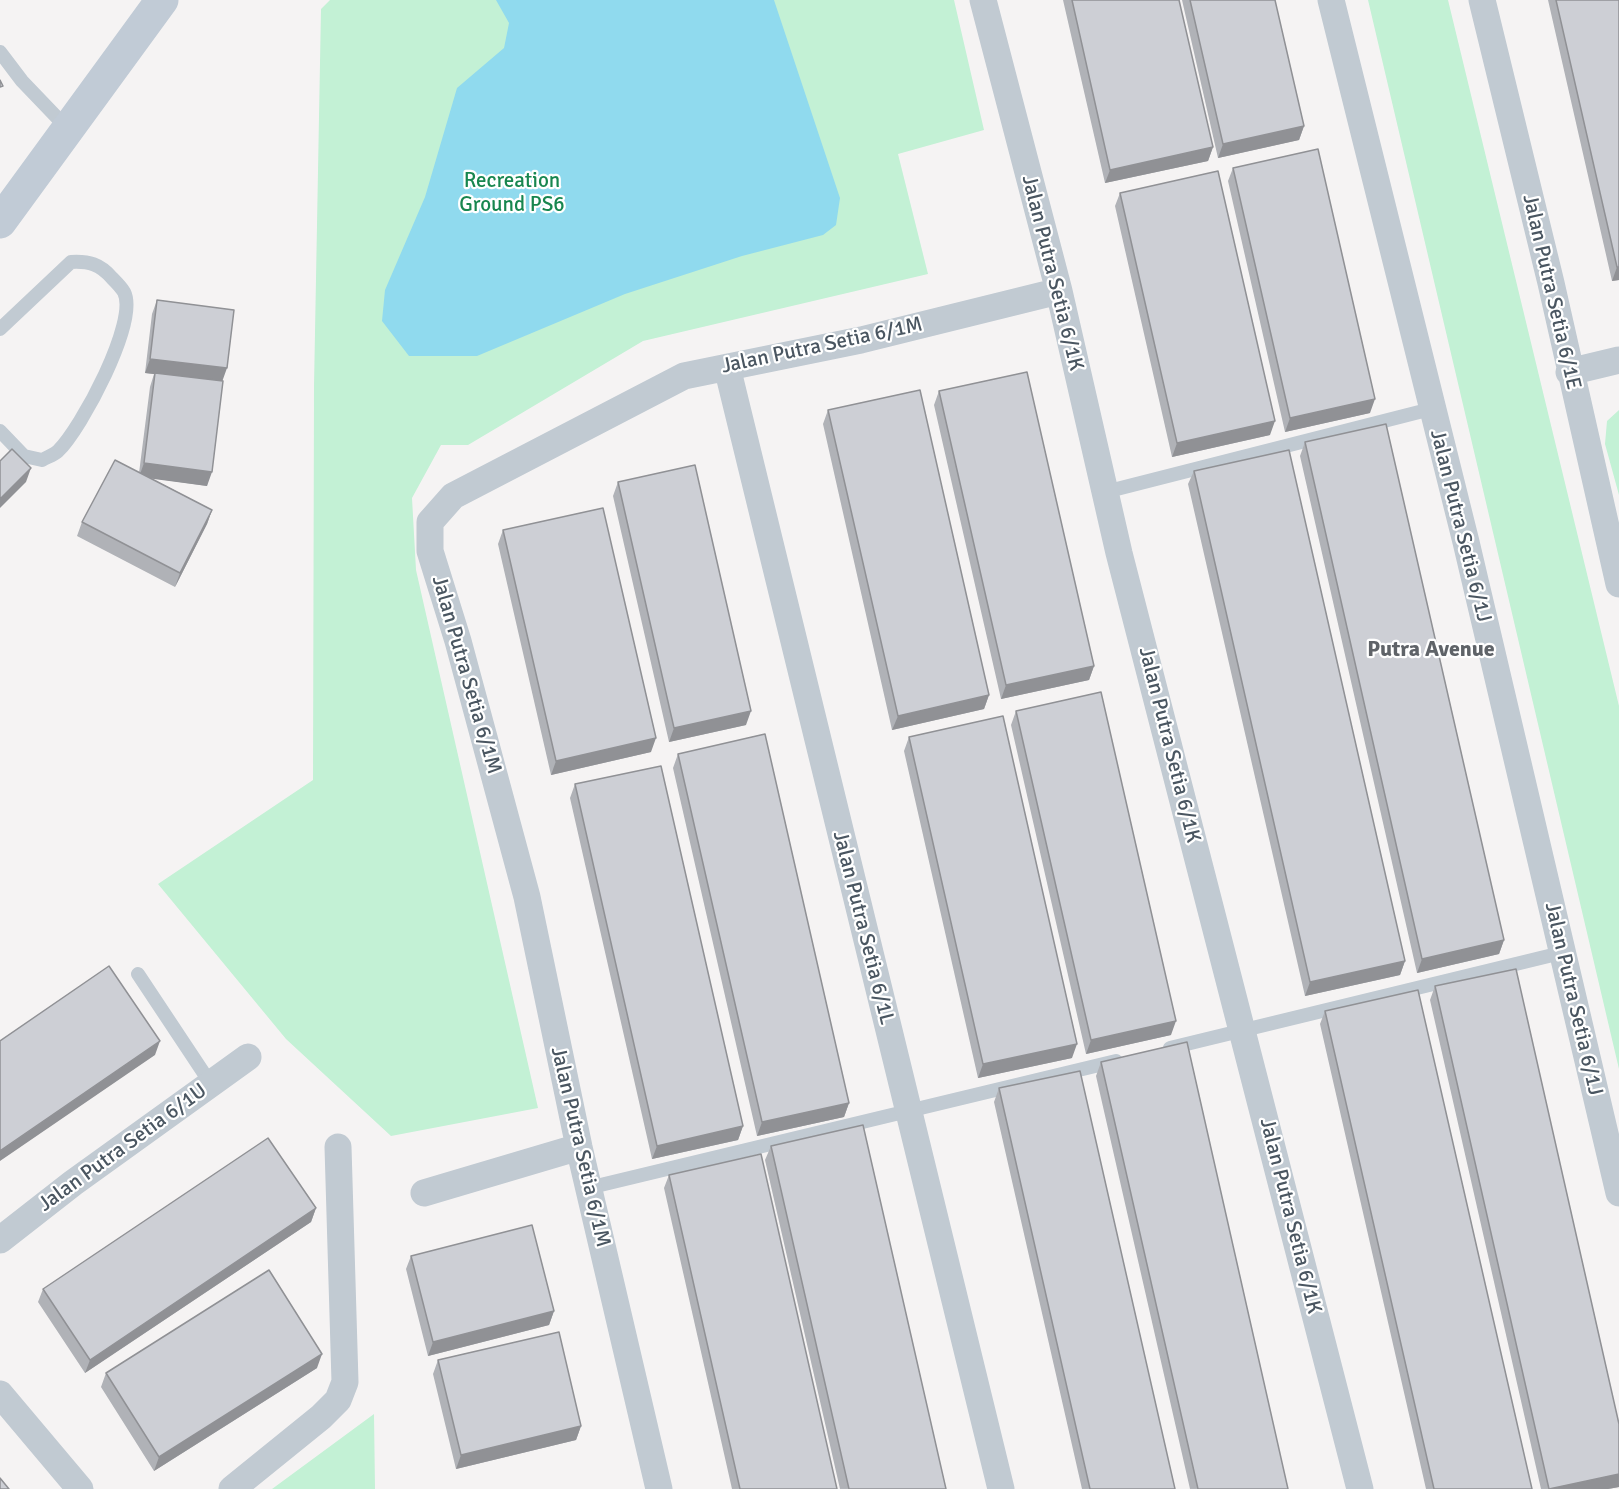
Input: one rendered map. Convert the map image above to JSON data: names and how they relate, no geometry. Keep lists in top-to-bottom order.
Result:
{
  "streets": {
    "street": [
      "Jalan Putra Setia 6/1K",
      "Jalan Putra Setia 6/1E",
      "Jalan Putra Setia 6/1M",
      "Jalan Putra Setia 6/1J",
      "Jalan Putra Setia 6/1L",
      "Jalan Putra Setia 6/1U"
    ]
  },
  "crossings": [
    ["Jalan Putra Setia 6/1K", "Jalan Putra Setia 6/1M"],
    ["Jalan Putra Setia 6/1M", "Jalan Putra Setia 6/1L"]
  ],
  "districts": ["Putra Avenue"],
  "parks": ["Recreation Ground PS6"]
}
